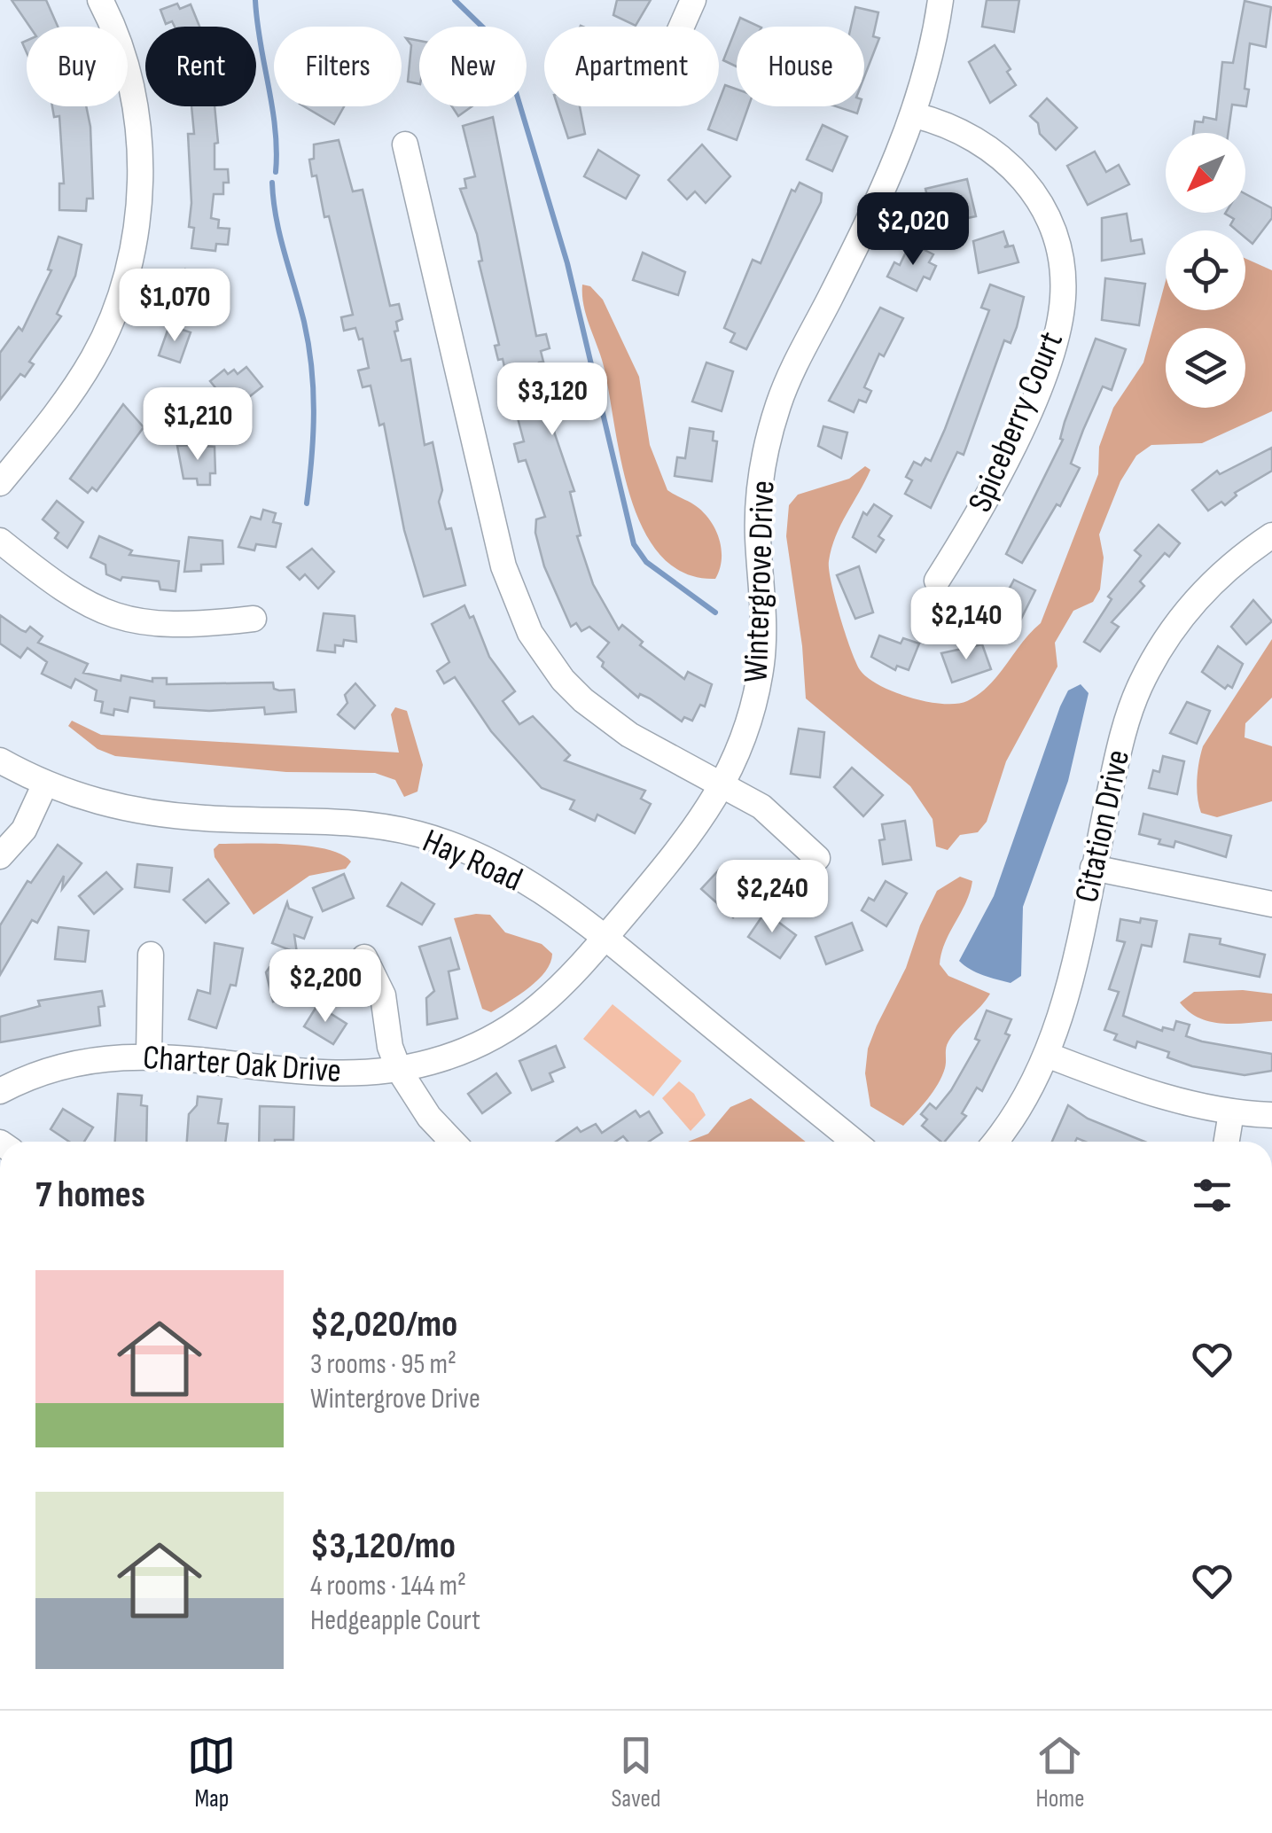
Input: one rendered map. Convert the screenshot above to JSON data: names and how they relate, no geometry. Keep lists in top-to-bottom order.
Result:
{
  "streets": {
    "street": [
      "Spiceberry Court",
      "Wintergrove Drive",
      "Citation Drive",
      "Hay Road",
      "Charter Oak Drive"
    ]
  },
  "crossings": [
    ["Spiceberry Court", "Wintergrove Drive"],
    ["Wintergrove Drive", "Hay Road"],
    ["Wintergrove Drive", "Charter Oak Drive"],
    ["Hay Road", "Charter Oak Drive"]
  ],
  "north": "bottom left",
  "page": {
    "chip": [
      "Buy",
      "Rent",
      "Filters",
      "New",
      "Apartment",
      "House"
    ],
    "price": [
      "$2,020",
      "$1,070",
      "$3,120",
      "$1,210",
      "$2,140",
      "$2,240",
      "$2,200"
    ],
    "heading": "7 homes",
    "list": [
      {
        "name": "$2,020/mo",
        "note": "3 rooms · 95 m² · Wintergrove Drive"
      },
      {
        "name": "$3,120/mo",
        "note": "4 rooms · 144 m² · Hedgeapple Court"
      }
    ],
    "tabs": ["Map", "Saved", "Home"]
  }
}
